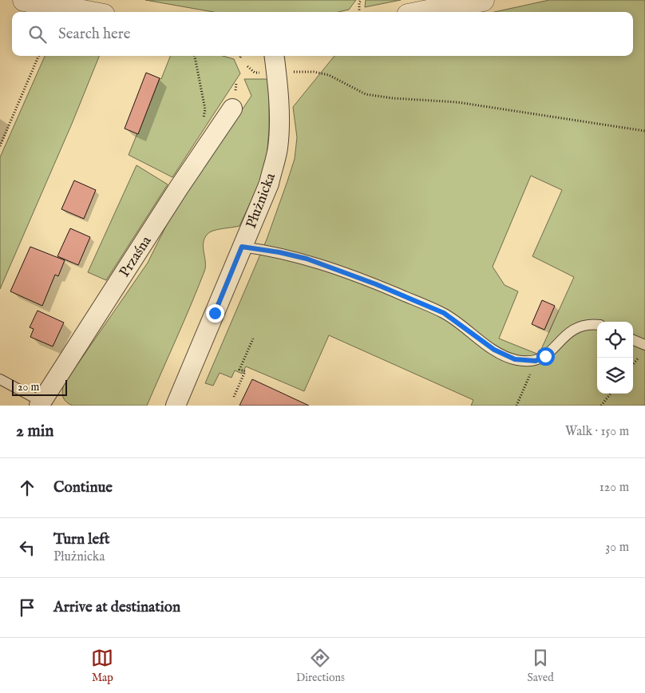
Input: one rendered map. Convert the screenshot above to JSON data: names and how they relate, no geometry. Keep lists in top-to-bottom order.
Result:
{
  "streets": {
    "street": ["Płużnicka", "Przaśna"]
  },
  "scale_bar": "20 m",
  "page": {
    "search": "Search here",
    "scale": "20 m",
    "heading": ["2 min", "Walk · 150 m"],
    "list": [
      ["Continue", "120 m"],
      ["Turn left", "Płużnicka", "30 m"],
      "Arrive at destination"
    ],
    "nav": ["Map", "Directions", "Saved"]
  }
}
